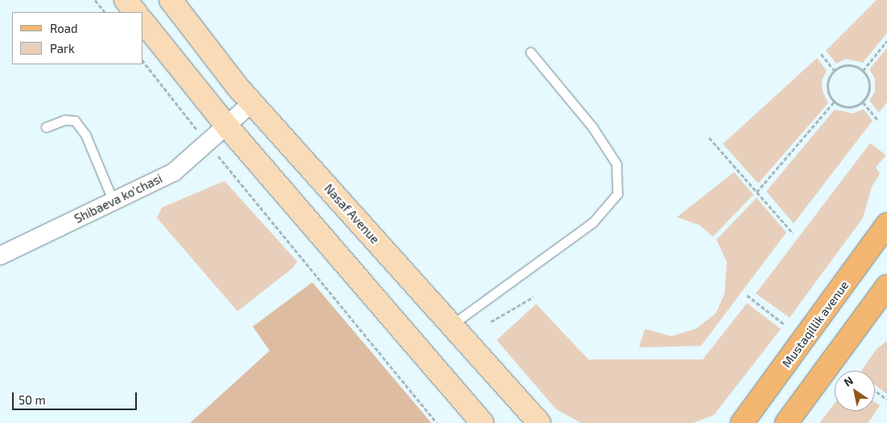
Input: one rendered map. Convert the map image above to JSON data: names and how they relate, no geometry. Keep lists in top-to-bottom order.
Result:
{
  "streets": {
    "main road": ["Nasaf Avenue", "Mustaqillik avenue"],
    "street": ["Shibaeva ko'chasi"]
  },
  "crossings": [
    ["Shibaeva ko'chasi", "Nasaf Avenue"]
  ],
  "legend": ["Road", "Park"],
  "scale_bar": "50 m",
  "north": "top left"
}
